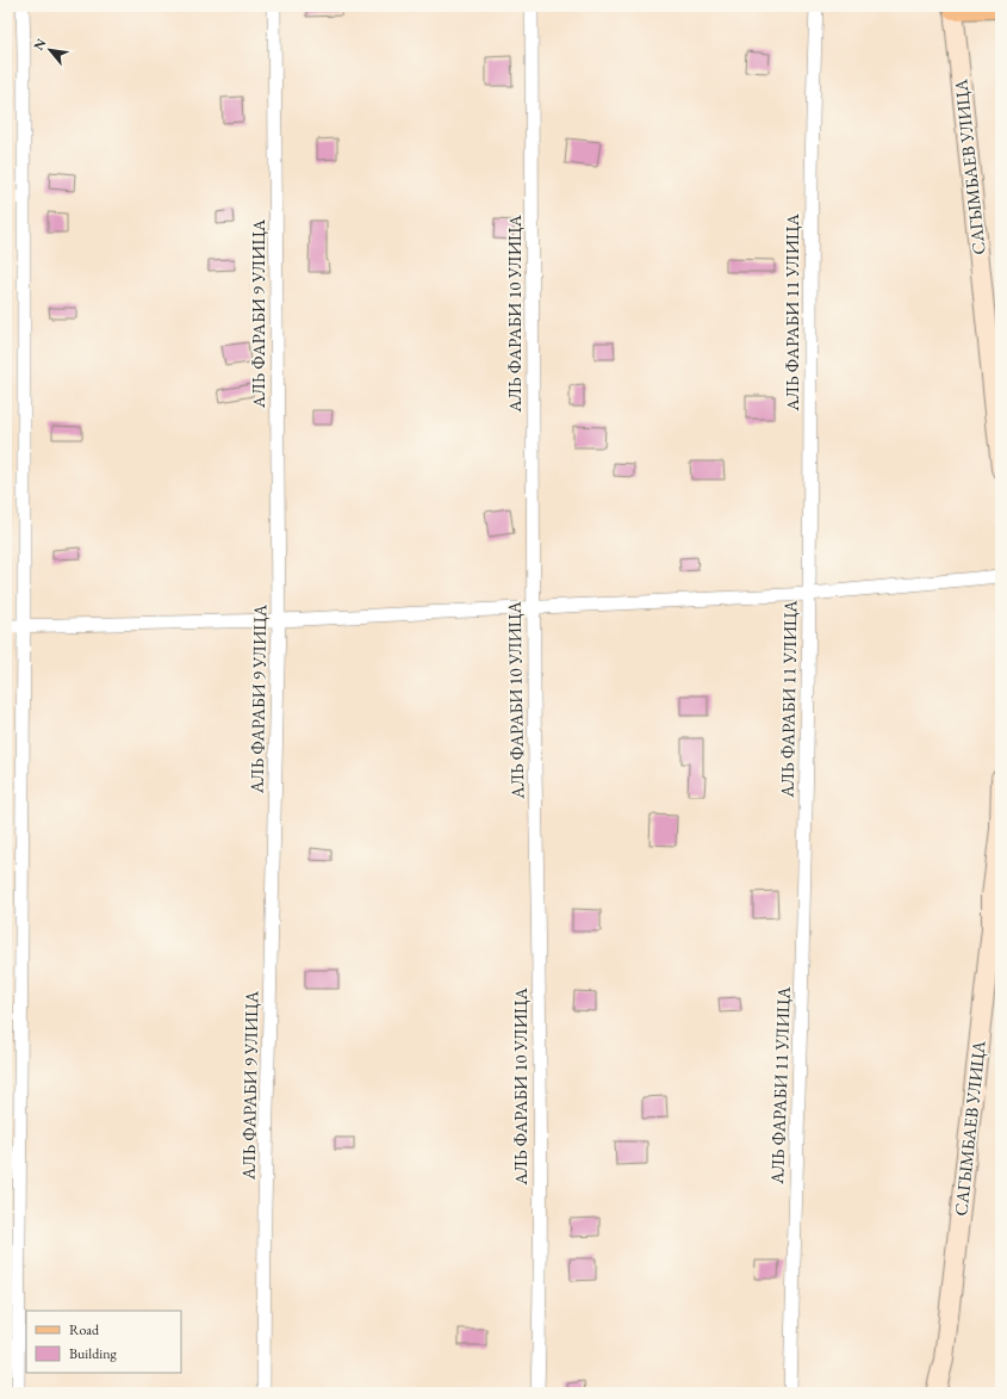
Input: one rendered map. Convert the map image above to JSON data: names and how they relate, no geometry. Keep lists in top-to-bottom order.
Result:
{
  "streets": {
    "street": [
      "САГЫМБАЕВ УЛИЦА",
      "АЛЬ ФАРАБИ 11 УЛИЦА",
      "АЛЬ ФАРАБИ 9 УЛИЦА",
      "АЛЬ ФАРАБИ 10 УЛИЦА"
    ]
  },
  "legend": ["Road", "Building"],
  "north": "top left"
}
